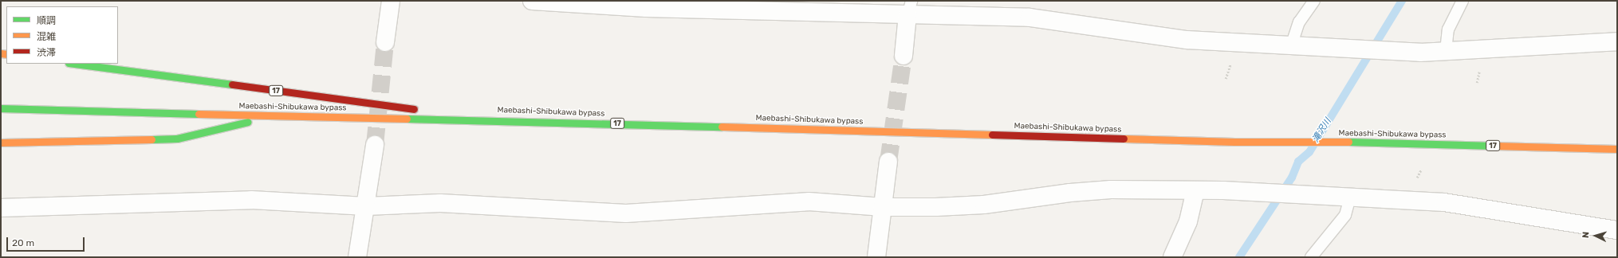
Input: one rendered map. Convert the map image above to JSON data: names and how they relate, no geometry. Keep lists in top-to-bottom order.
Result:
{
  "streets": {
    "highway": ["17", "Maebashi-Shibukawa bypass"]
  },
  "crossings": [
    ["17", "Maebashi-Shibukawa bypass"]
  ],
  "water": ["滝沢川"],
  "legend": ["順調", "混雑", "渋滞"],
  "scale_bar": "20 m",
  "north": "left"
}
